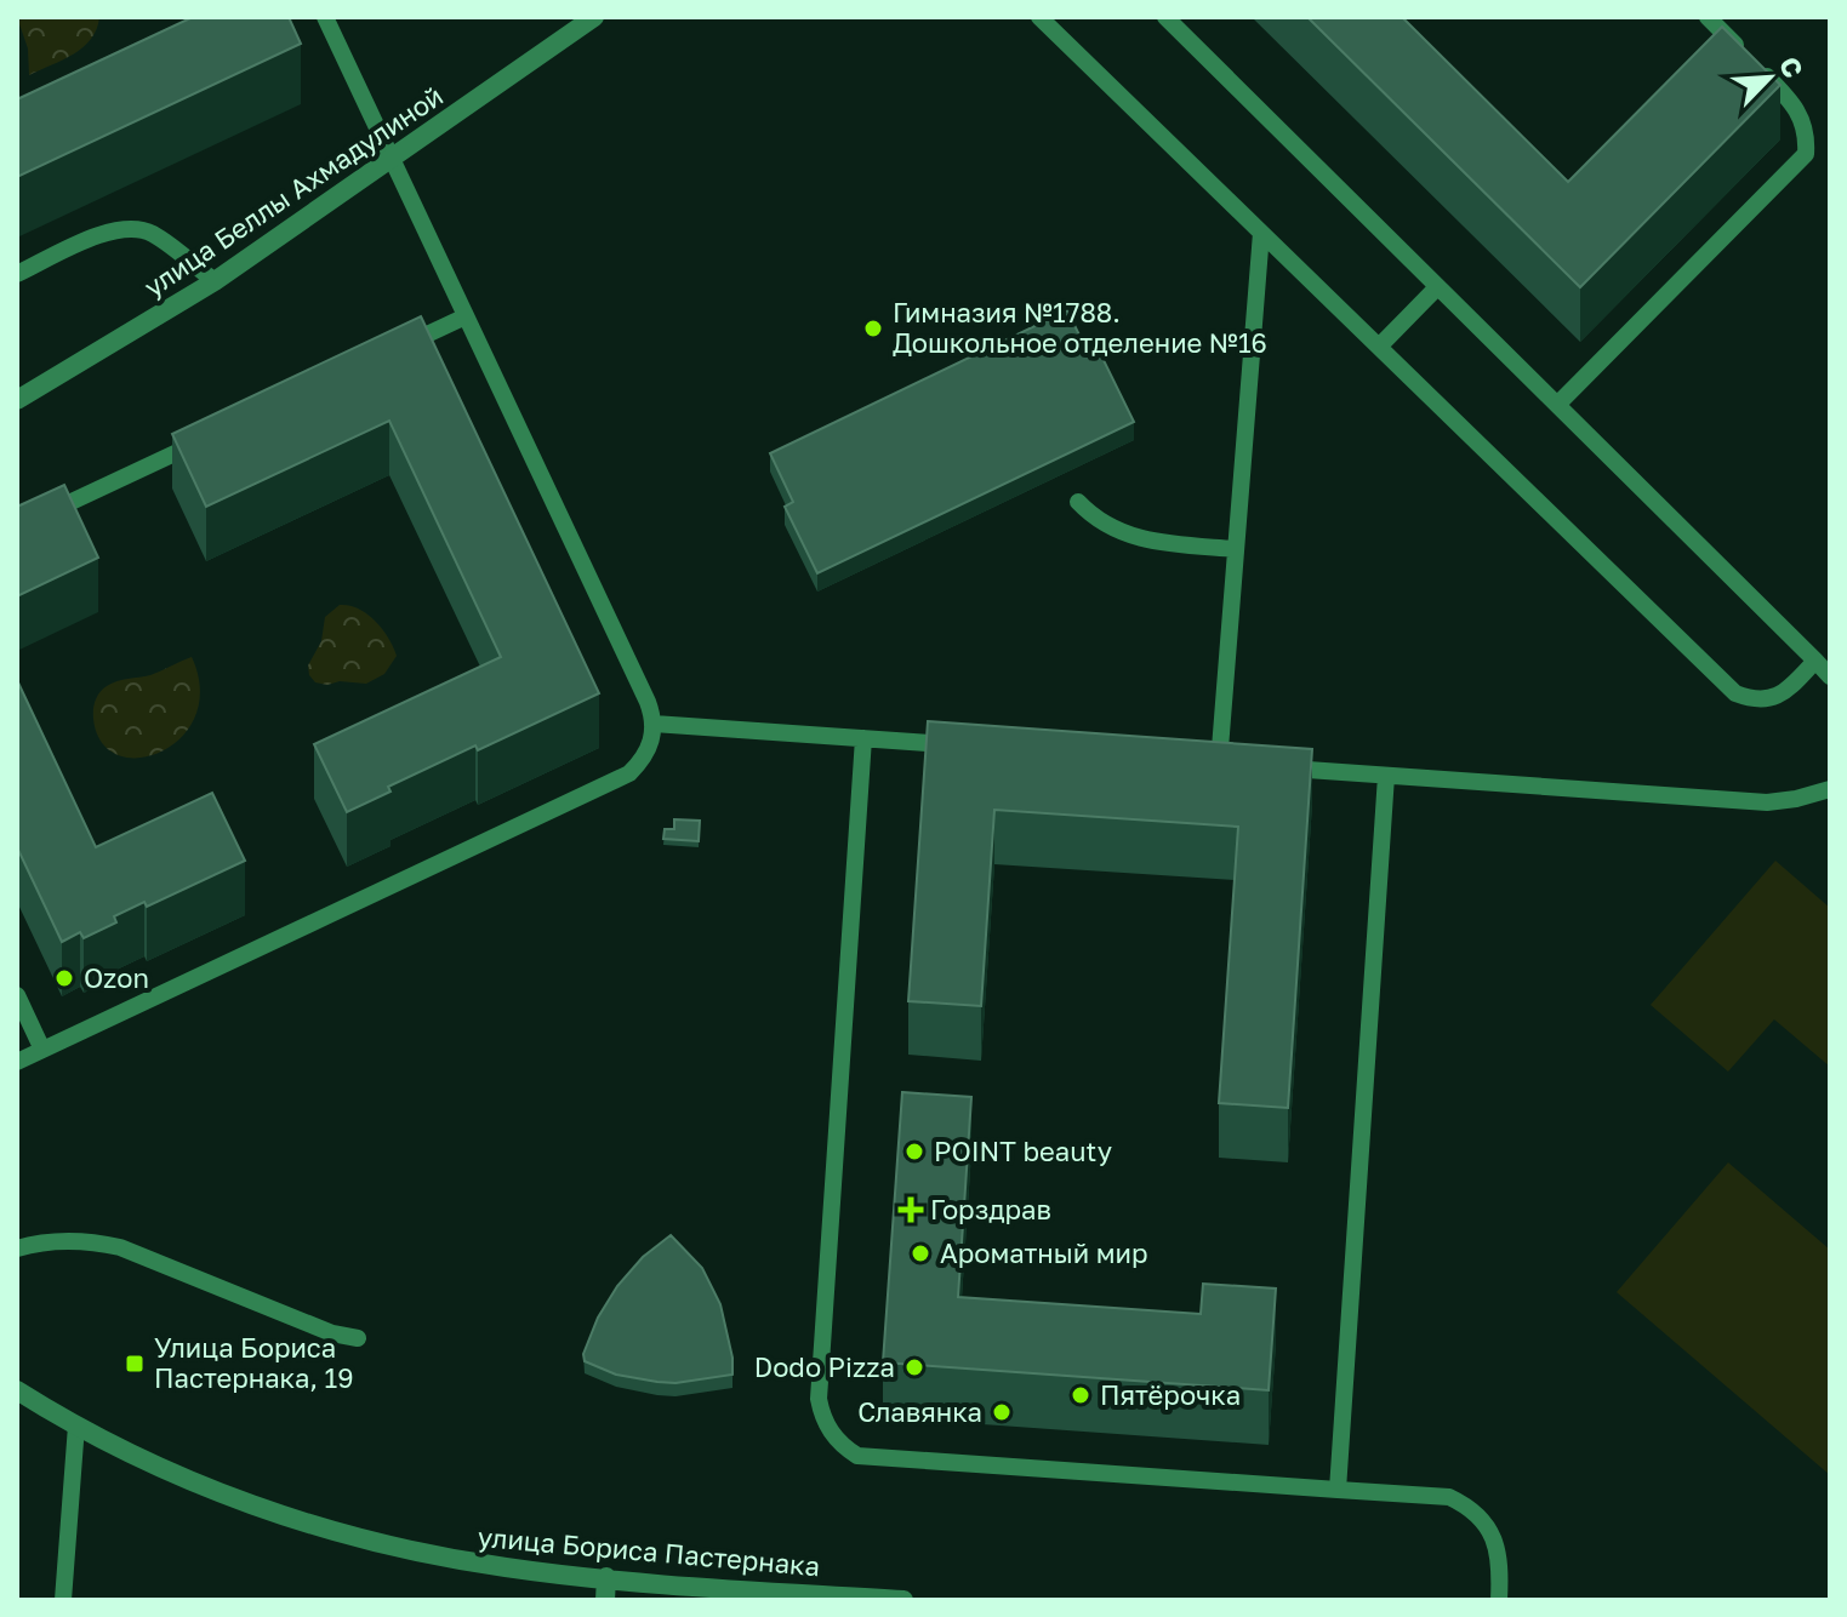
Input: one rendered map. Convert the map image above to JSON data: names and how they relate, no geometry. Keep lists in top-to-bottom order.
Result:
{
  "streets": {
    "street": ["улица Беллы Ахмадулиной", "улица Бориса Пастернака"]
  },
  "places": {
    "other": [
      "Гимназия №1788. Дошкольное отделение №16",
      "Ozon",
      "POINT beauty",
      "Ароматный мир",
      "Dodo Pizza",
      "Пятёрочка",
      "Славянка"
    ],
    "health": ["Горздрав"],
    "transit": ["Улица Бориса Пастернака, 19"]
  },
  "north": "top right"
}
